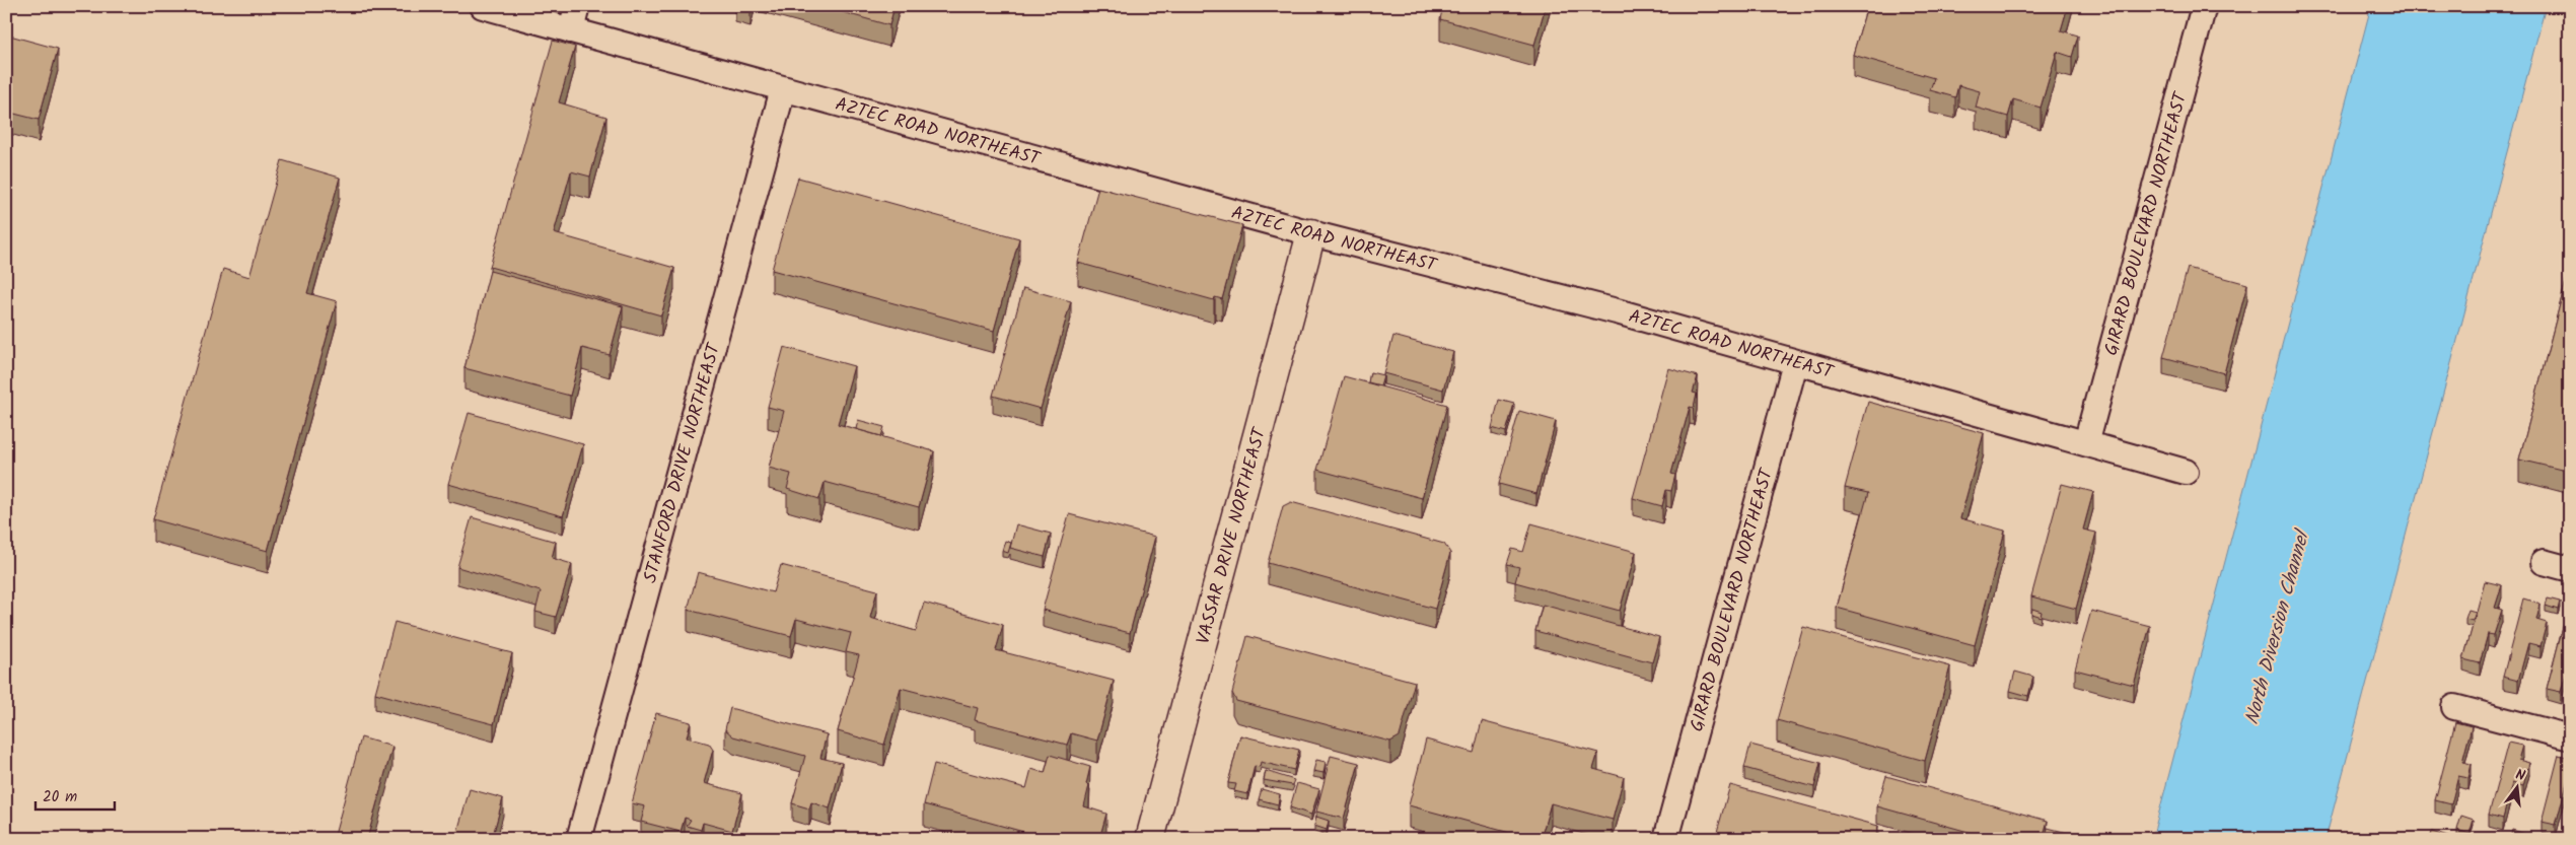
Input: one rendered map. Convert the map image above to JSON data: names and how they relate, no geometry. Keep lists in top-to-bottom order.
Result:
{
  "streets": {
    "street": [
      "AZTEC ROAD NORTHEAST",
      "GIRARD BOULEVARD NORTHEAST",
      "STANFORD DRIVE NORTHEAST",
      "VASSAR DRIVE NORTHEAST"
    ]
  },
  "crossings": [
    ["AZTEC ROAD NORTHEAST", "GIRARD BOULEVARD NORTHEAST"],
    ["AZTEC ROAD NORTHEAST", "STANFORD DRIVE NORTHEAST"],
    ["AZTEC ROAD NORTHEAST", "VASSAR DRIVE NORTHEAST"]
  ],
  "water": ["North Diversion Channel"],
  "scale_bar": "20 m",
  "north": "top"
}
